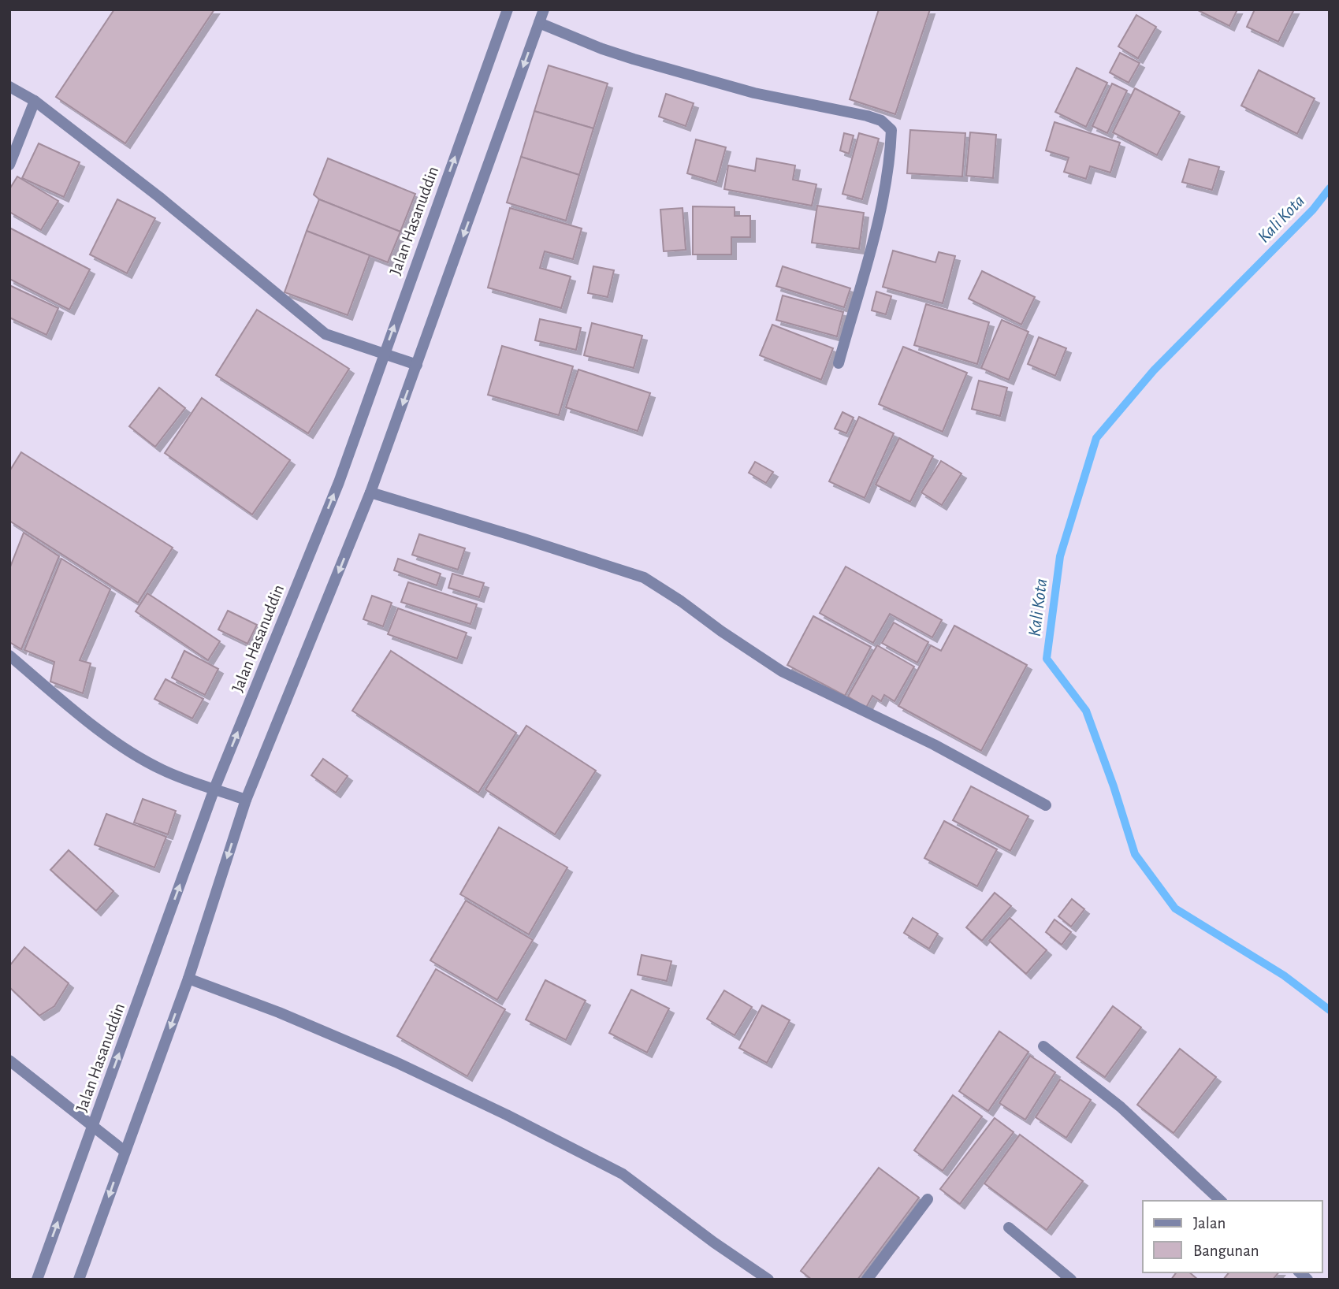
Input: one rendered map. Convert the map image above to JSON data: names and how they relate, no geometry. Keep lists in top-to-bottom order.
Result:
{
  "streets": {
    "street": ["Jalan Hasanuddin"]
  },
  "water": ["Kali Kota"],
  "legend": ["Jalan", "Bangunan"]
}
